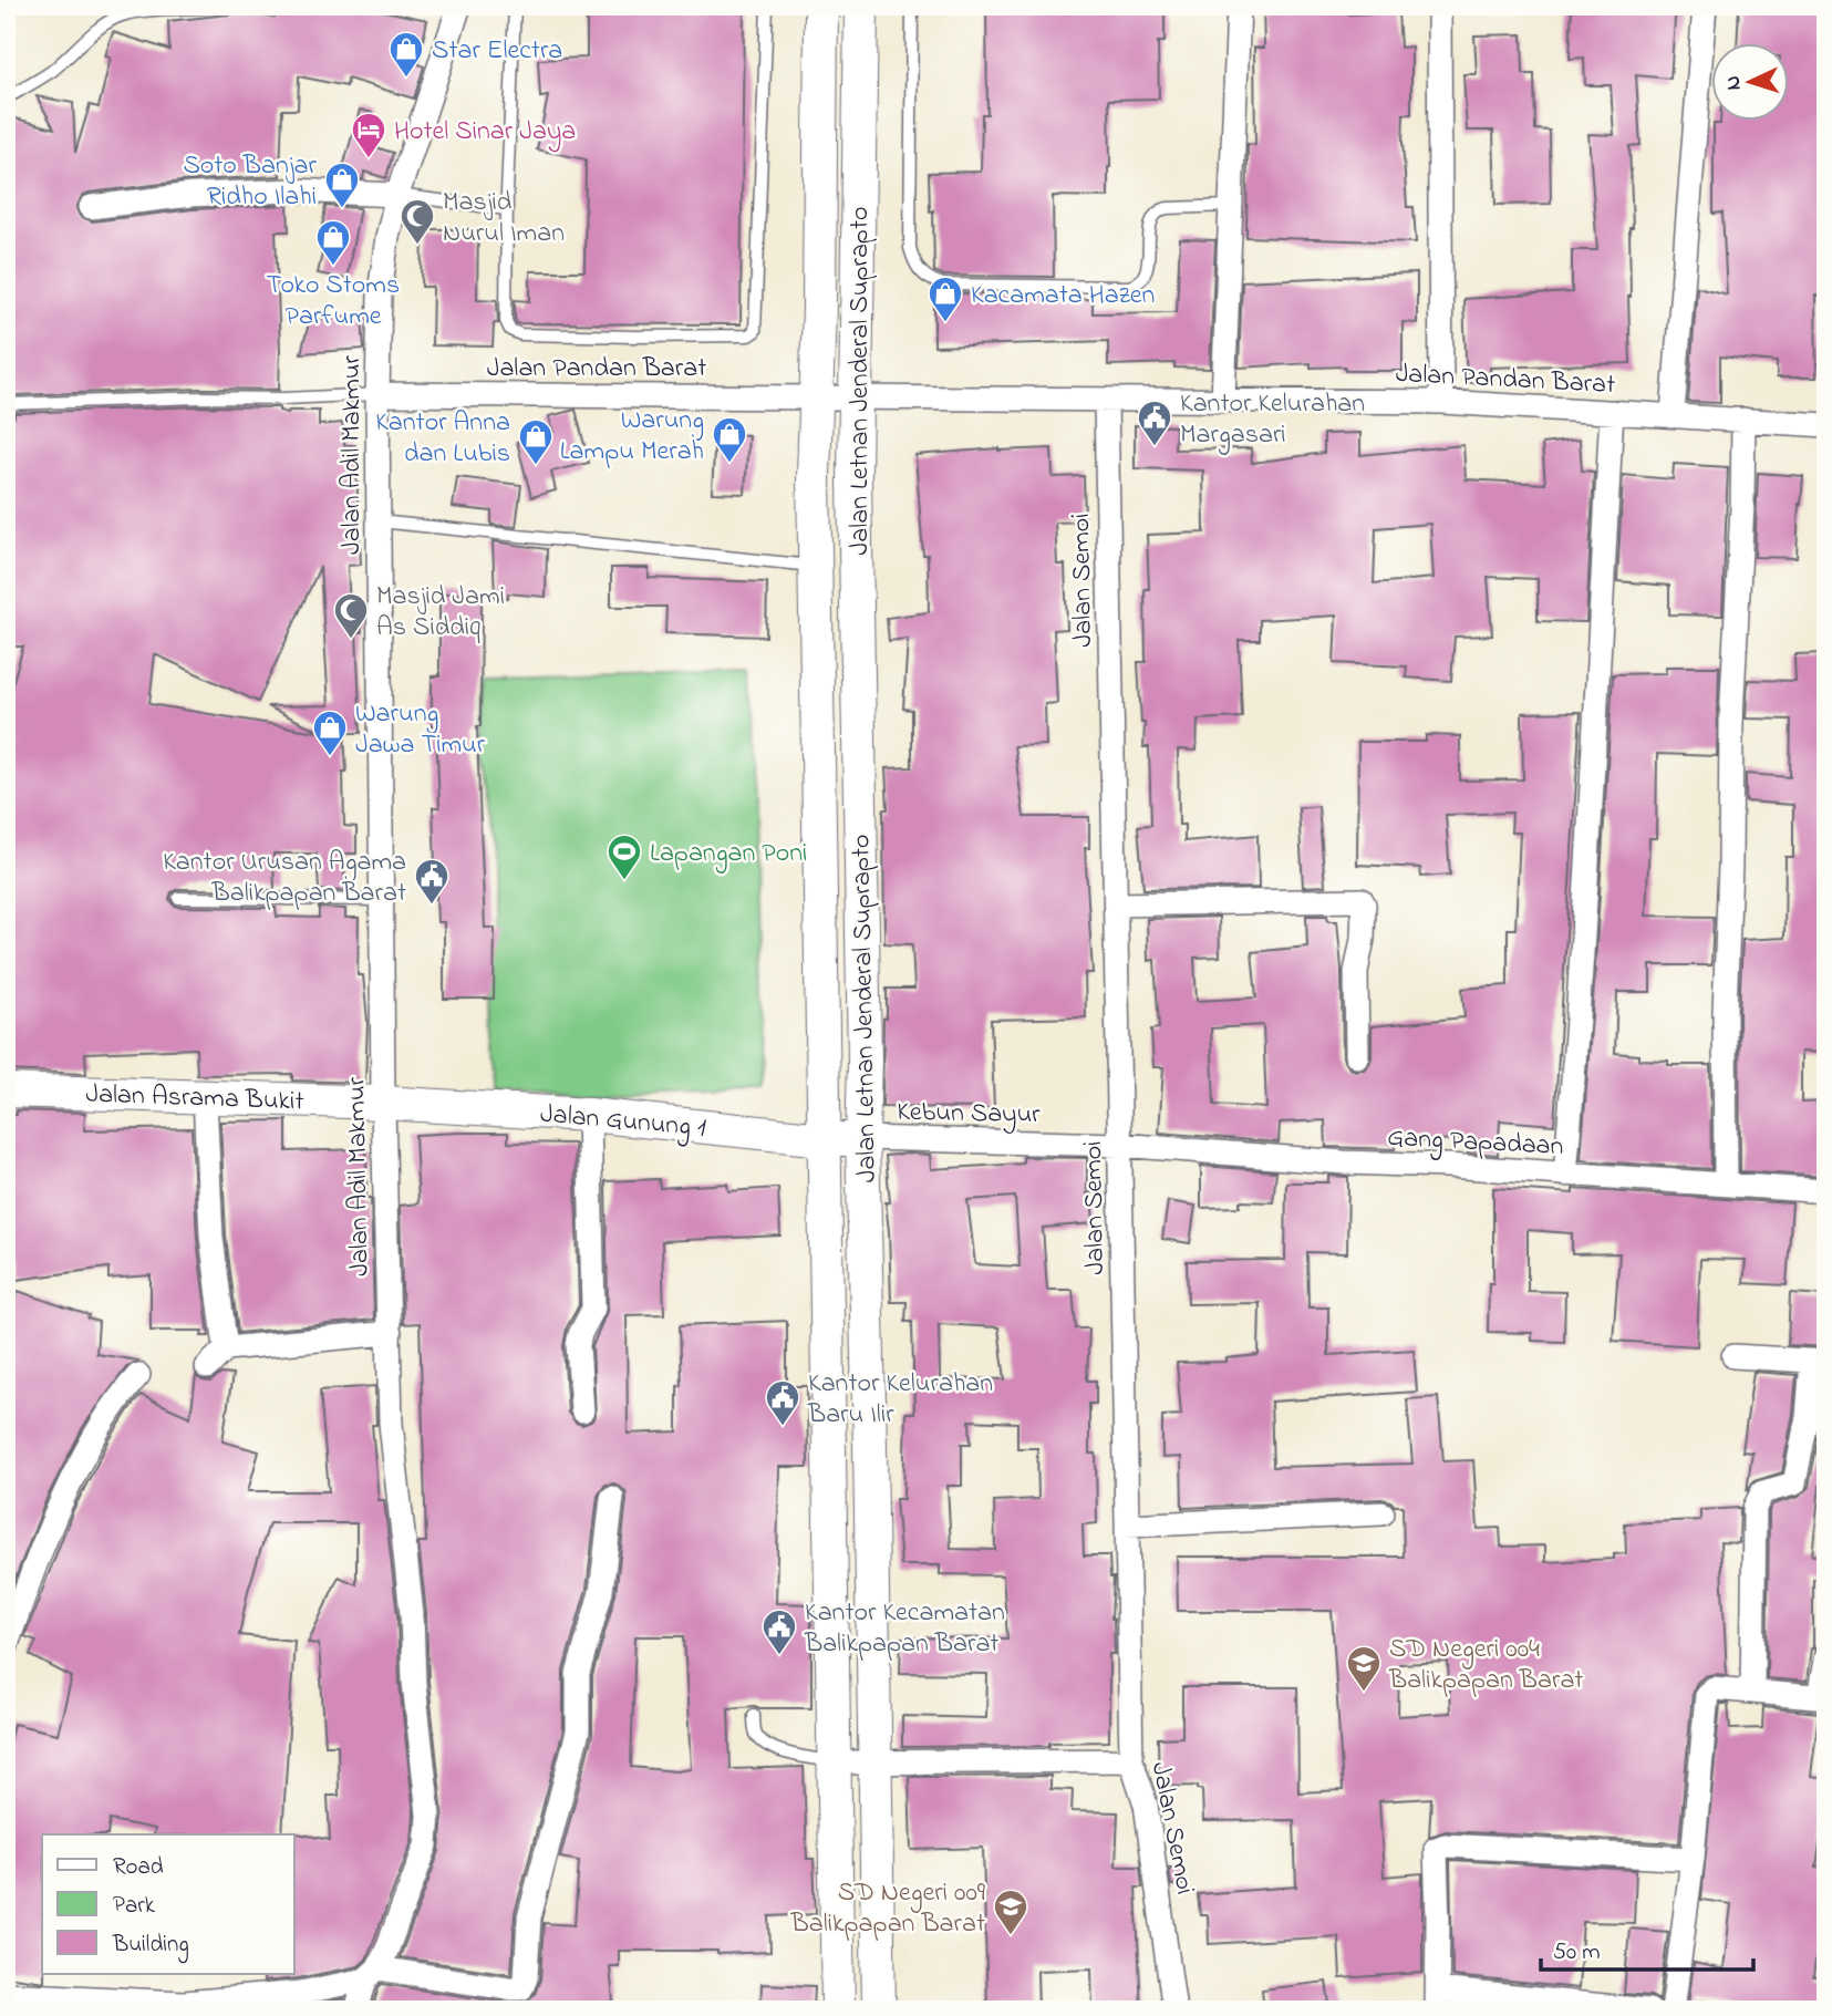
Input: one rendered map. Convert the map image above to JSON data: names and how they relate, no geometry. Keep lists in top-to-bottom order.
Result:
{
  "streets": {
    "main road": ["Jalan Letnan Jenderal Suprapto", "Jalan Asrama Bukit", "Jalan Gunung 1"],
    "street": [
      "Jalan Pandan Barat",
      "Jalan Adil Makmur",
      "Jalan Semoi",
      "Kebun Sayur",
      "Gang Papadaan"
    ]
  },
  "crossings": [
    ["Jalan Pandan Barat", "Jalan Letnan Jenderal Suprapto"],
    ["Jalan Pandan Barat", "Jalan Adil Makmur"],
    ["Jalan Pandan Barat", "Jalan Semoi"],
    ["Jalan Letnan Jenderal Suprapto", "Kebun Sayur"],
    ["Jalan Letnan Jenderal Suprapto", "Jalan Gunung 1"],
    ["Jalan Adil Makmur", "Jalan Asrama Bukit"],
    ["Jalan Adil Makmur", "Jalan Gunung 1"],
    ["Jalan Semoi", "Kebun Sayur"],
    ["Jalan Semoi", "Gang Papadaan"],
    ["Jalan Asrama Bukit", "Jalan Gunung 1"],
    ["Kebun Sayur", "Jalan Gunung 1"],
    ["Kebun Sayur", "Gang Papadaan"]
  ],
  "places": {
    "shop": [
      "Star Electra",
      "Soto Banjar Ridho Ilahi",
      "Toko Stoms Parfume",
      "Kacamata Hazen",
      "Warung Lampu Merah",
      "Kantor Anna dan Lubis",
      "Warung Jawa Timur"
    ],
    "hotel": ["Hotel Sinar Jaya"],
    "mosque": ["Masjid Nurul Iman", "Masjid Jami As Siddiq"],
    "public building": [
      "Kantor Kelurahan Margasari",
      "Kantor Urusan Agama Balikpapan Barat",
      "Kantor Kelurahan Baru Ilir",
      "Kantor Kecamatan Balikpapan Barat"
    ],
    "sports": ["Lapangan Poni"],
    "school or university": ["SD Negeri 004 Balikpapan Barat", "SD Negeri 009 Balikpapan Barat"]
  },
  "legend": ["Road", "Park", "Building"],
  "scale_bar": "50 m",
  "north": "left"
}
